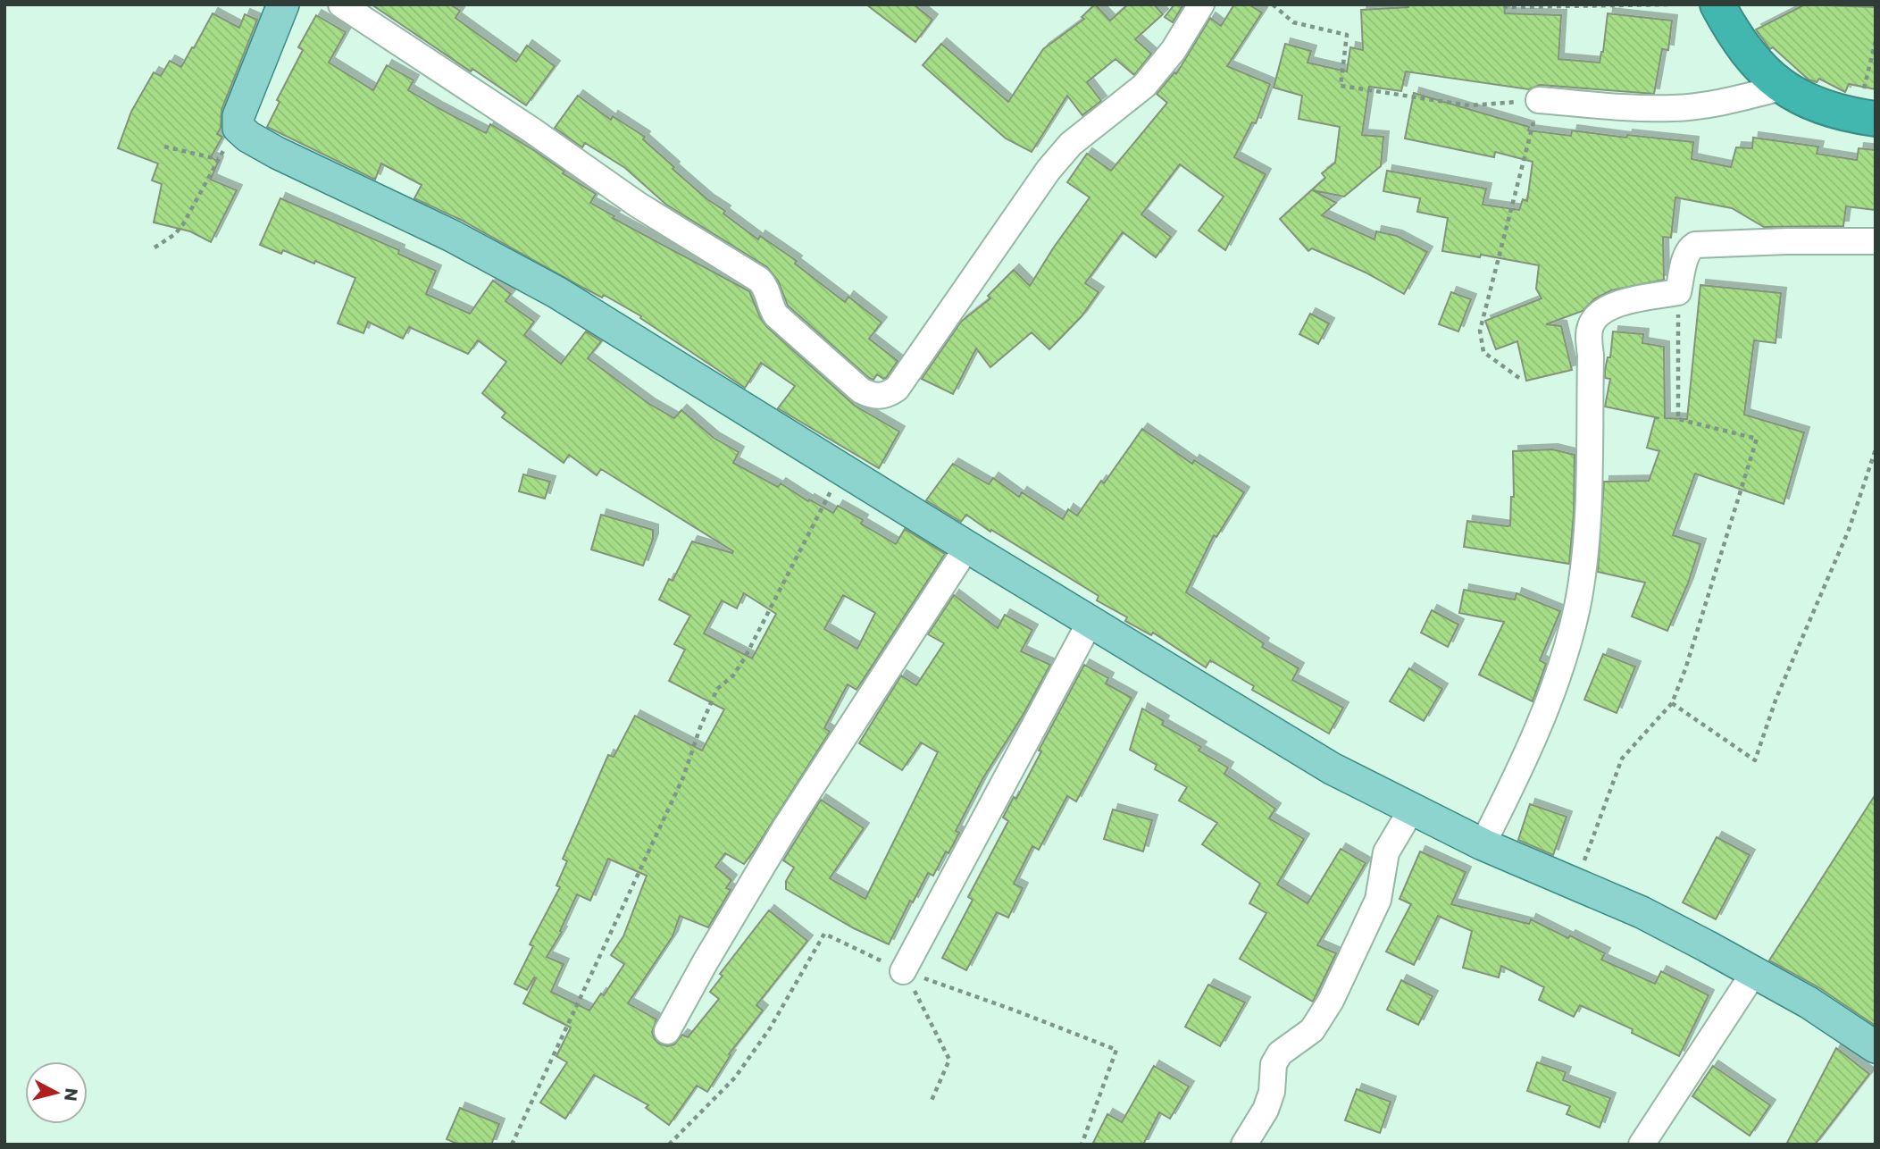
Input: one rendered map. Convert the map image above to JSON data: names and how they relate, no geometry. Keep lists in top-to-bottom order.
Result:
{
  "north": "right"
}
